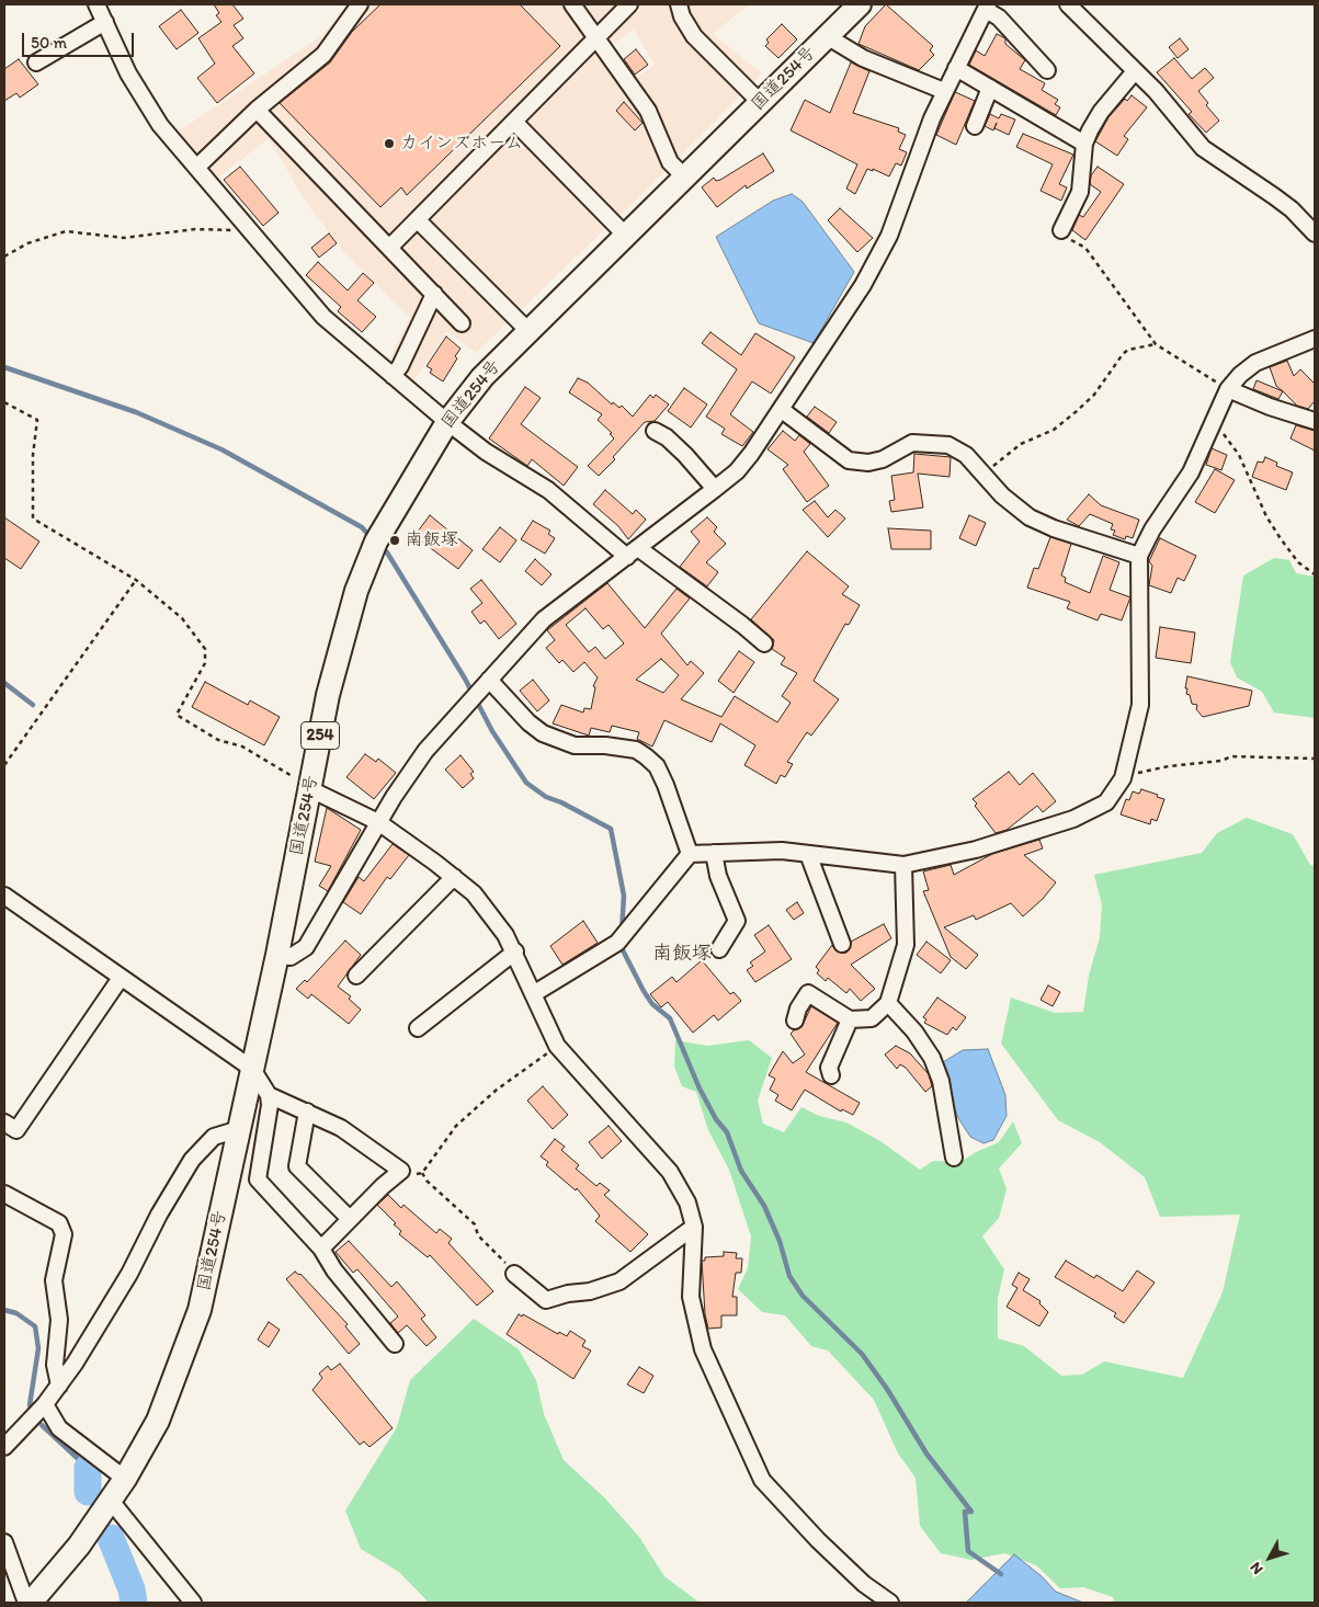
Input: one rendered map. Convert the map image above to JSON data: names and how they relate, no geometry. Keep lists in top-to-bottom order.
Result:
{
  "streets": {
    "highway": ["国道254号", "254"]
  },
  "districts": ["南飯塚"],
  "places": ["カインズホーム", "南飯塚"],
  "scale_bar": "50 m",
  "north": "bottom left"
}
